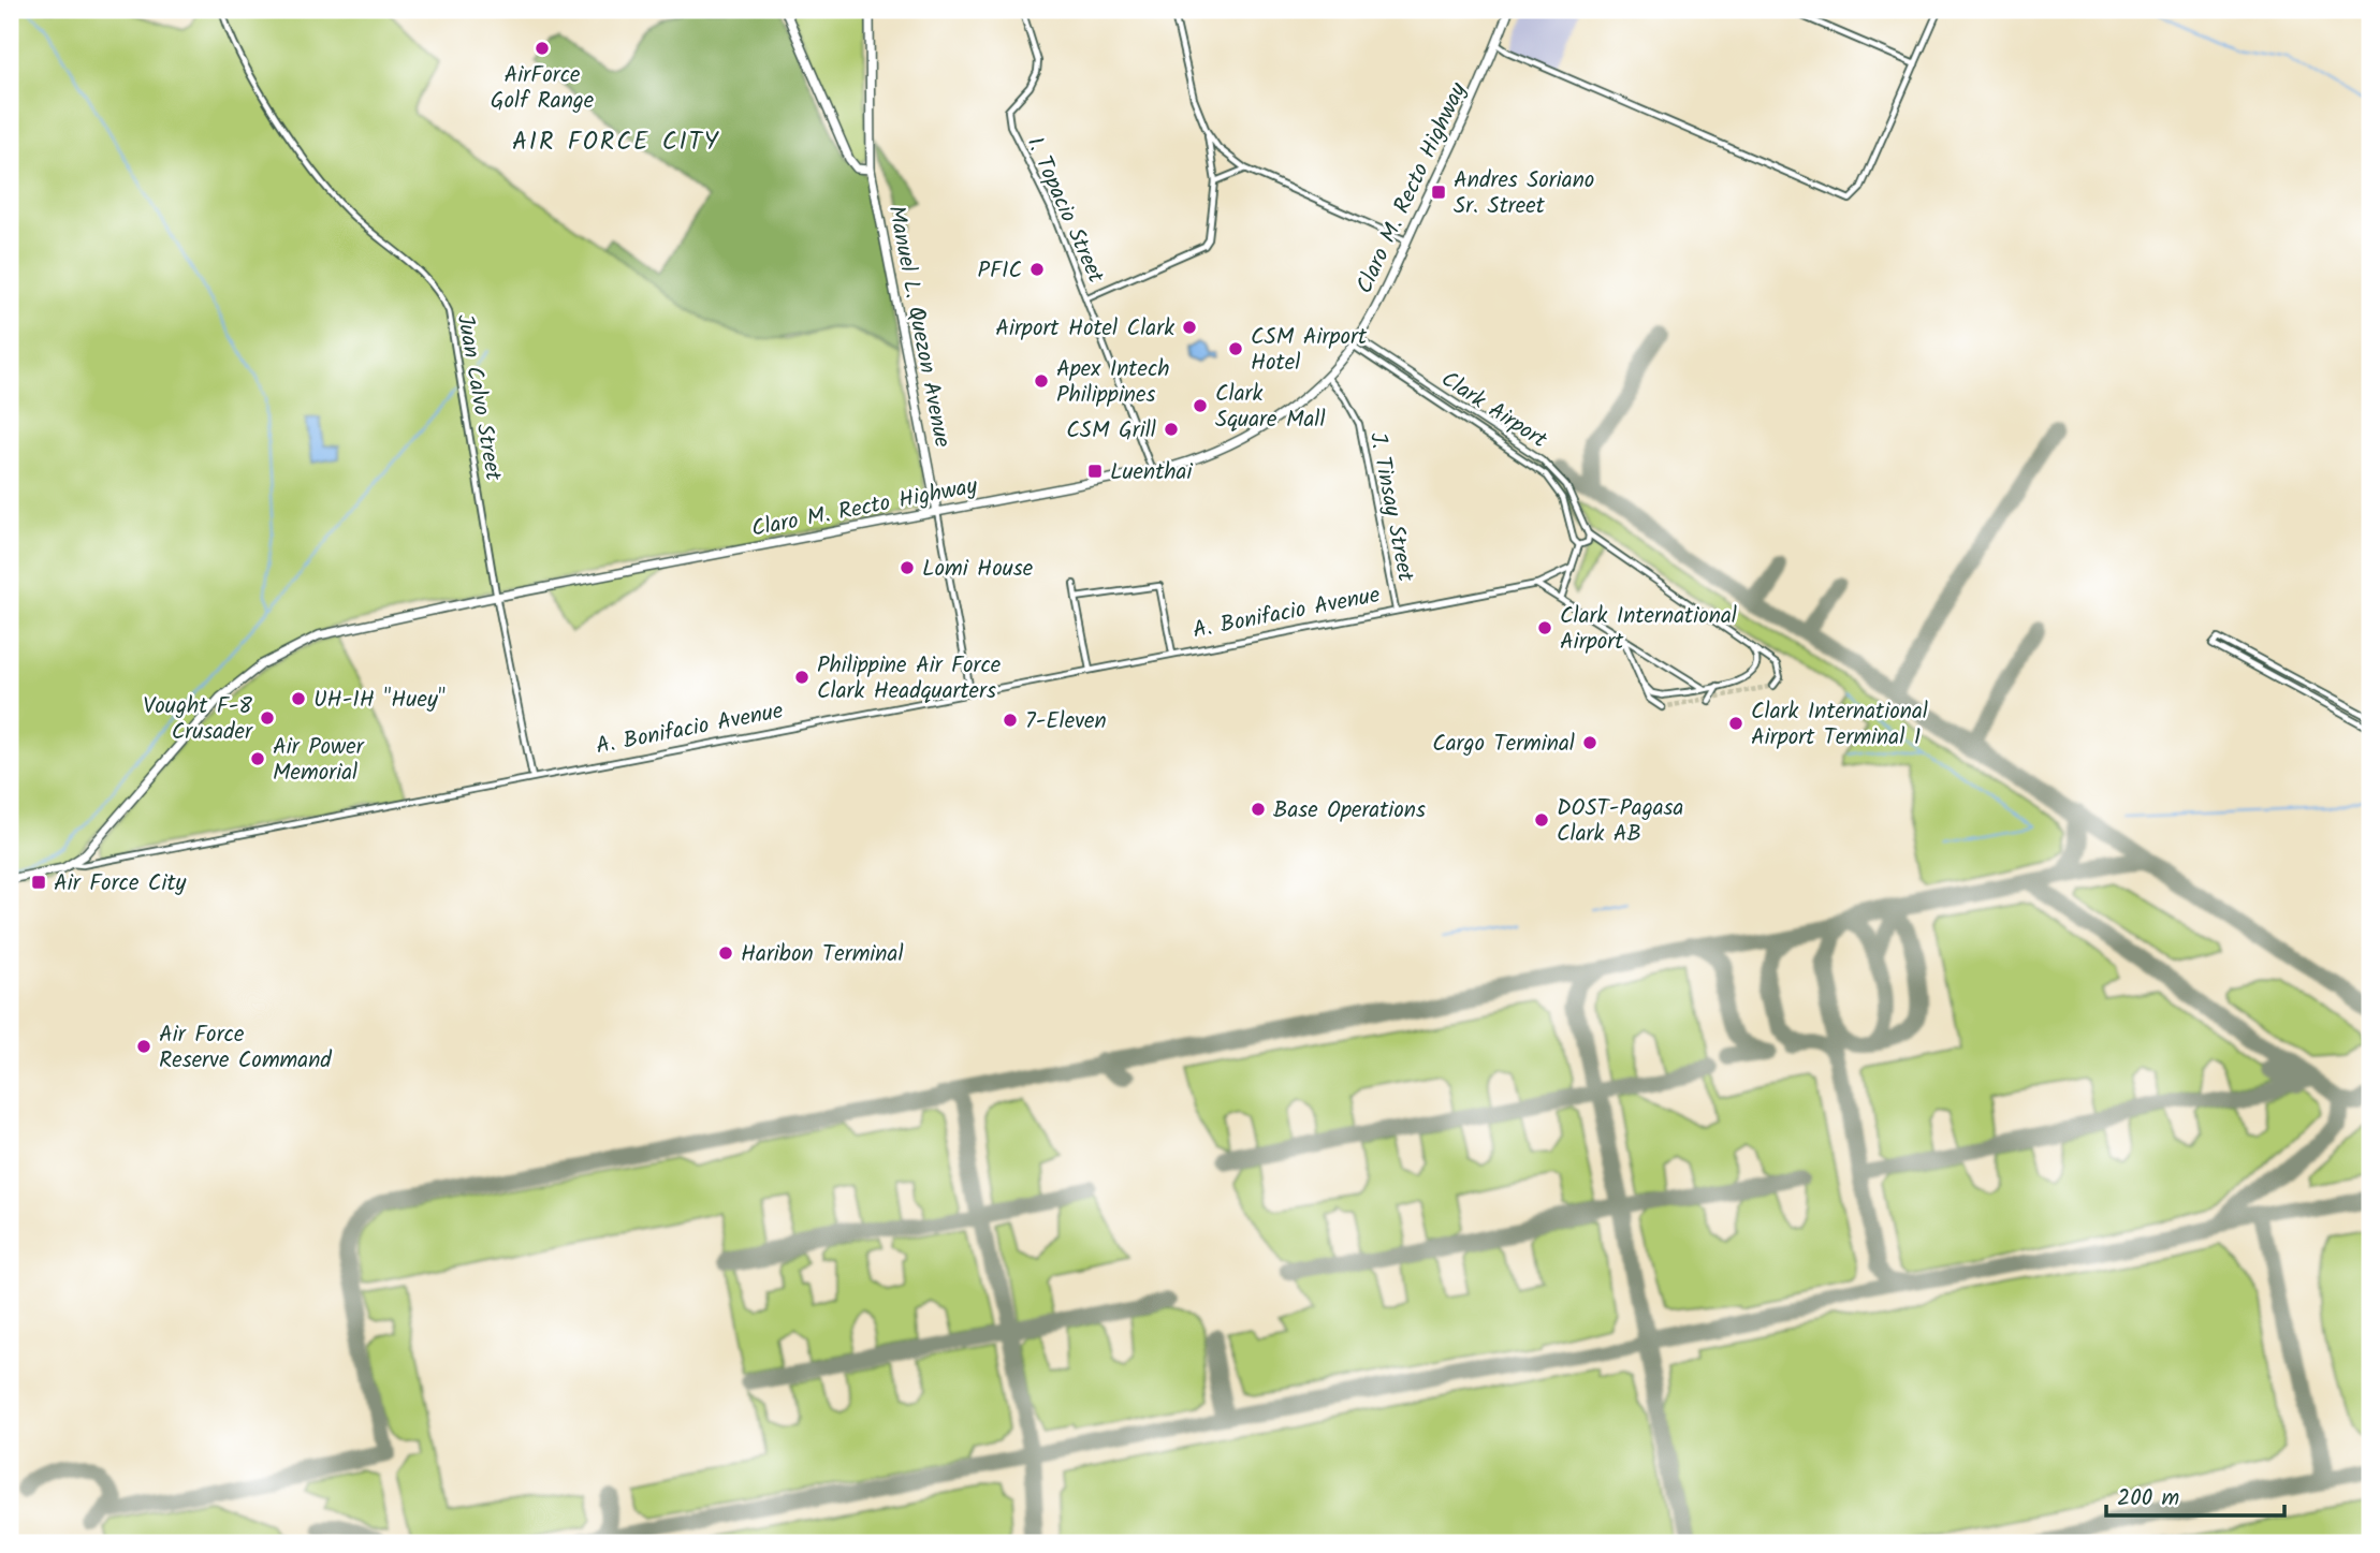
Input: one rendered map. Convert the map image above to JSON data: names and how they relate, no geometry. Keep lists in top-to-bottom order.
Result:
{
  "streets": {
    "main road": ["Claro M. Recto Highway", "Manuel L. Quezon Avenue", "A. Bonifacio Avenue"],
    "street": [
      "I. Topacio Street",
      "Juan Calvo Street",
      "Clark Airport",
      "J. Tinsay Street"
    ]
  },
  "crossings": [
    ["Claro M. Recto Highway", "I. Topacio Street"],
    ["Claro M. Recto Highway", "Manuel L. Quezon Avenue"],
    ["Claro M. Recto Highway", "Juan Calvo Street"],
    ["Claro M. Recto Highway", "Clark Airport"],
    ["Claro M. Recto Highway", "J. Tinsay Street"],
    ["Claro M. Recto Highway", "A. Bonifacio Avenue"],
    ["Manuel L. Quezon Avenue", "A. Bonifacio Avenue"],
    ["Juan Calvo Street", "A. Bonifacio Avenue"],
    ["J. Tinsay Street", "A. Bonifacio Avenue"]
  ],
  "districts": ["AIR FORCE CITY"],
  "places": {
    "other": [
      "AirForce Golf Range",
      "PFIC",
      "Airport Hotel Clark",
      "CSM Airport Hotel",
      "Apex Intech Philippines",
      "Clark Square Mall",
      "CSM Grill",
      "Lomi House",
      "Clark International Airport",
      "Philippine Air Force Clark Headquarters",
      "UH-1H \"Huey\"",
      "Vought F-8 Crusader",
      "7-Eleven",
      "Clark International Airport Terminal 1",
      "Cargo Terminal",
      "Air Power Memorial",
      "Base Operations",
      "DOST-Pagasa Clark AB",
      "Haribon Terminal",
      "Air Force Reserve Command"
    ],
    "transit": ["Andres Soriano Sr. Street", "Luenthai", "Air Force City"]
  },
  "scale_bar": "200 m"
}
